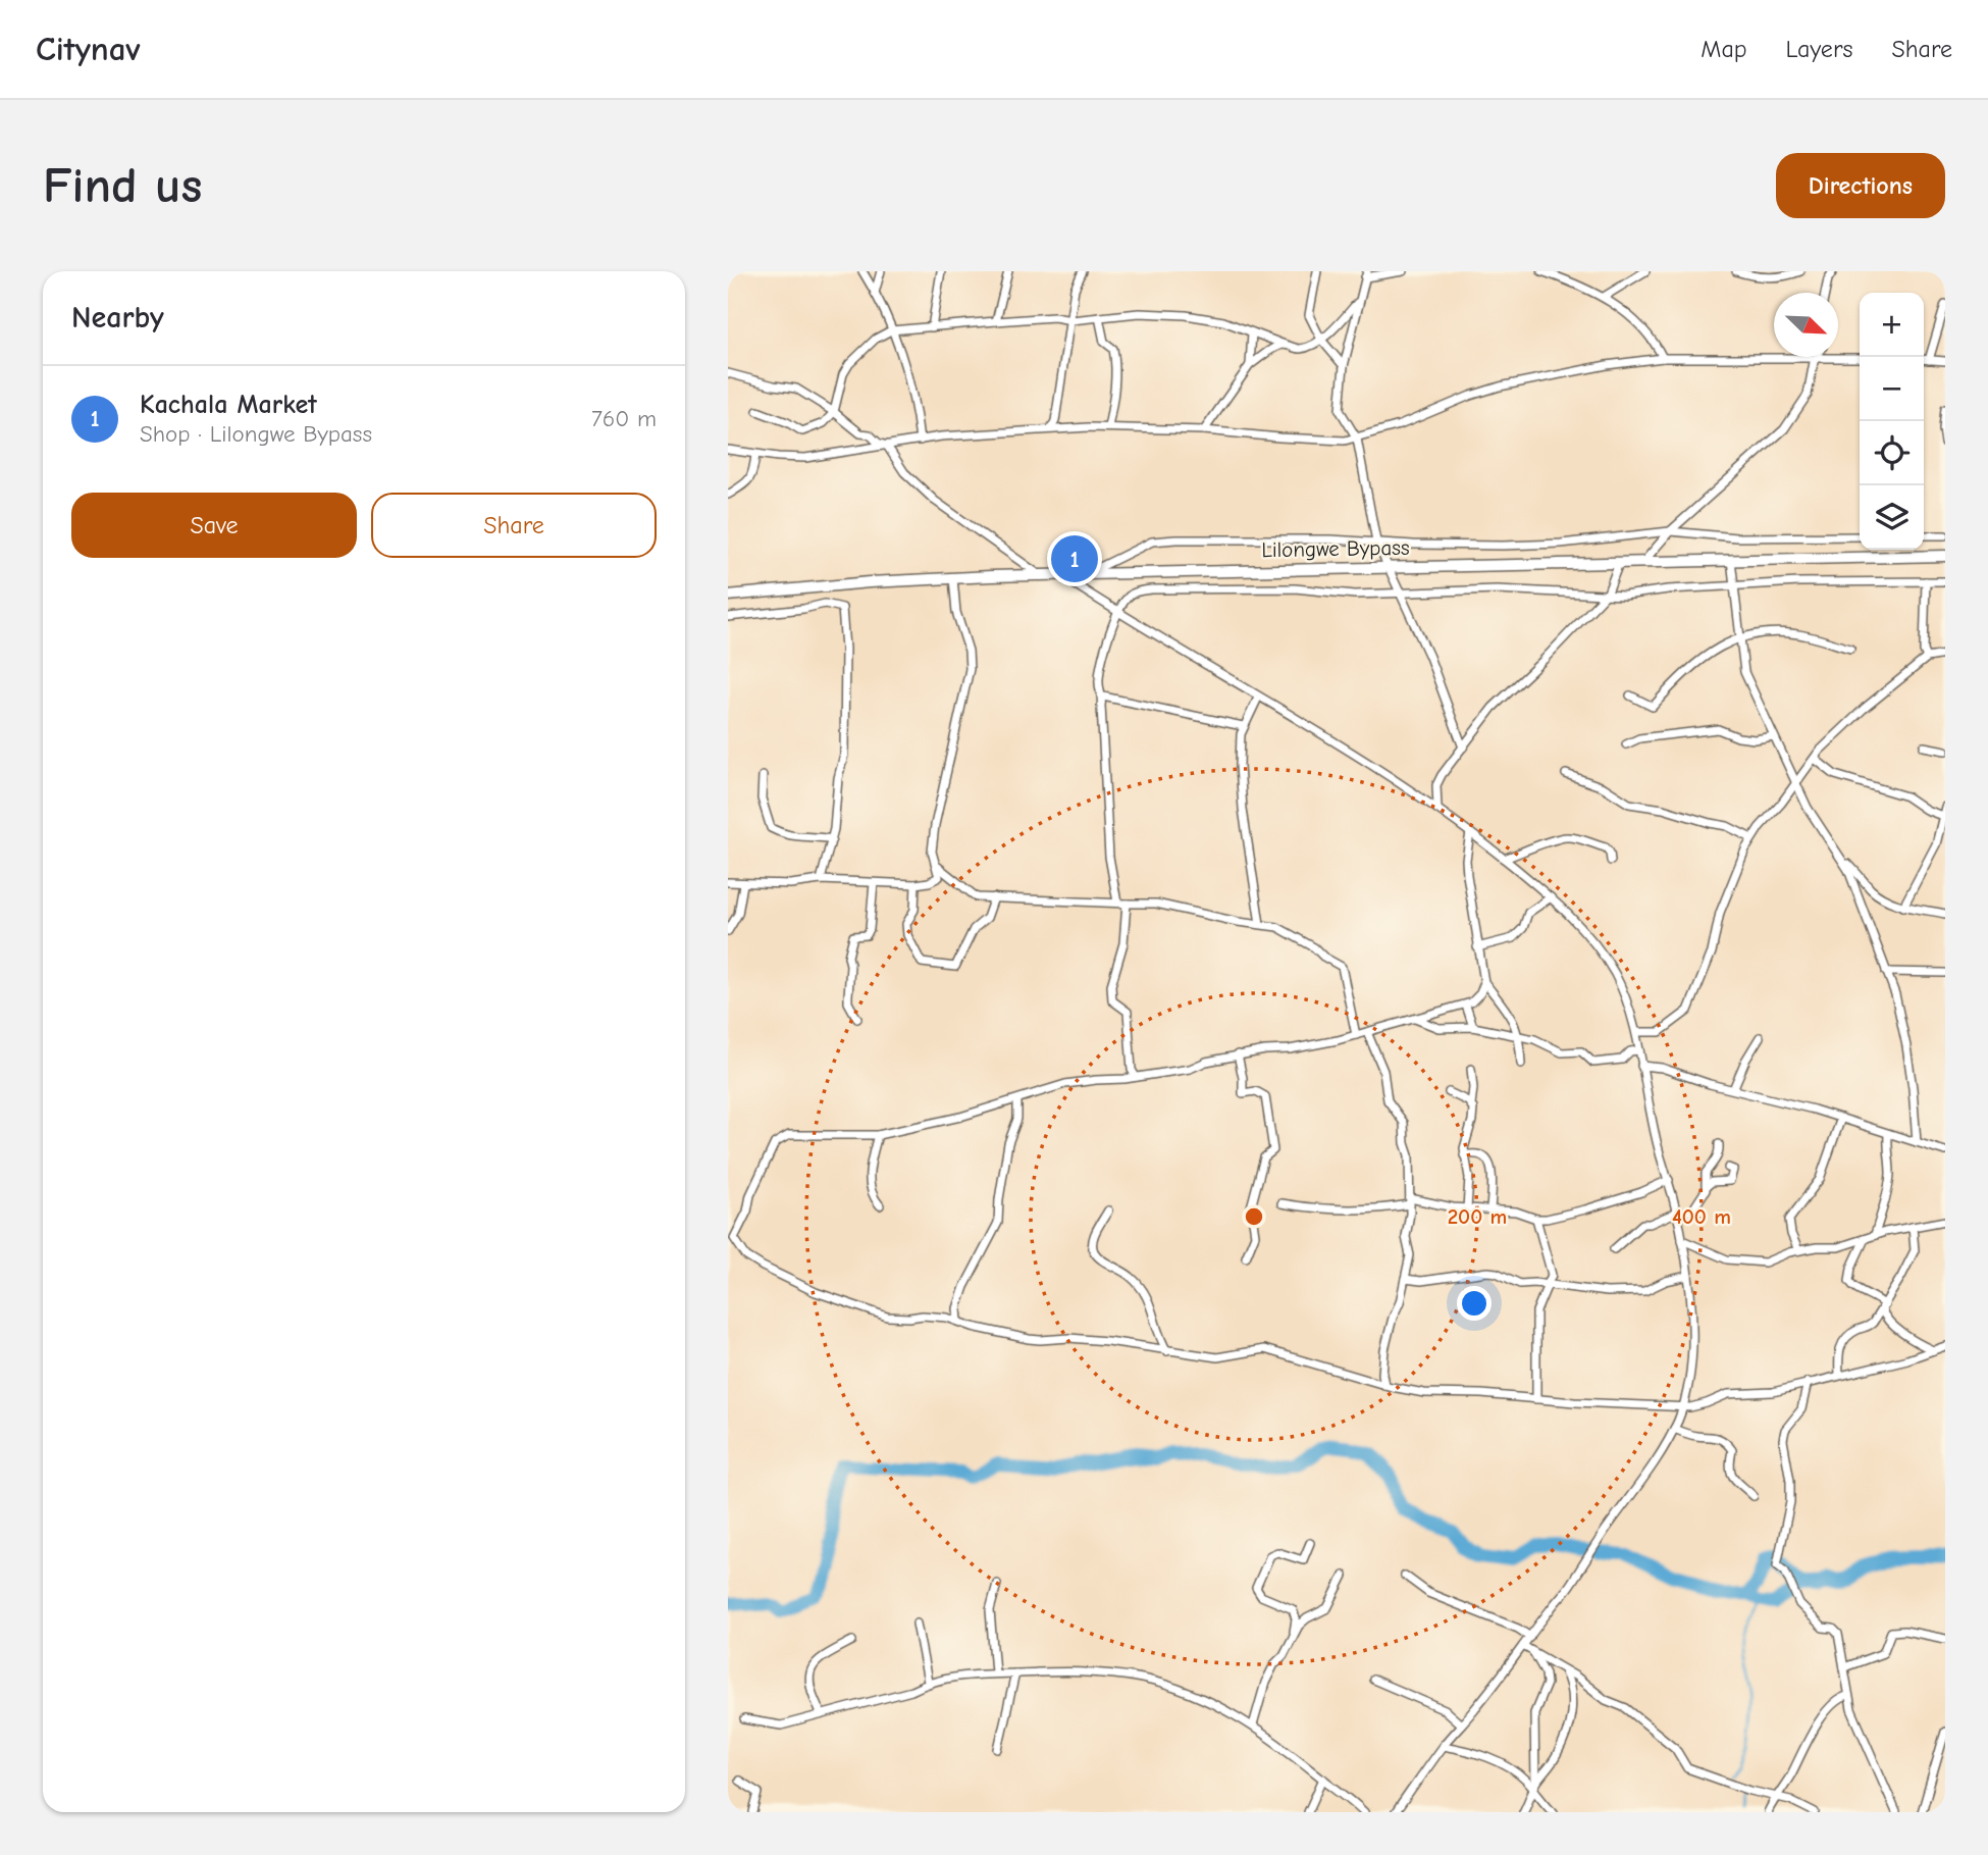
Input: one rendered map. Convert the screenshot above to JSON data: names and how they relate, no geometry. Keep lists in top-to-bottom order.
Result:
{
  "streets": {
    "main road": ["Lilongwe Bypass"]
  },
  "north": "bottom right",
  "page": {
    "header": "Citynav",
    "nav": ["Map", "Layers", "Share"],
    "buttons": [
      "Directions",
      ["Save", "Share"]
    ],
    "title": "Find us",
    "heading": "Nearby",
    "map_buttons": ["+", "−"],
    "list": [
      {
        "mark": "1",
        "name": "Kachala Market",
        "note": "Shop · Lilongwe Bypass",
        "value": "760 m"
      }
    ],
    "pins": "1"
  },
  "rings": ["200 m", "400 m"]
}
